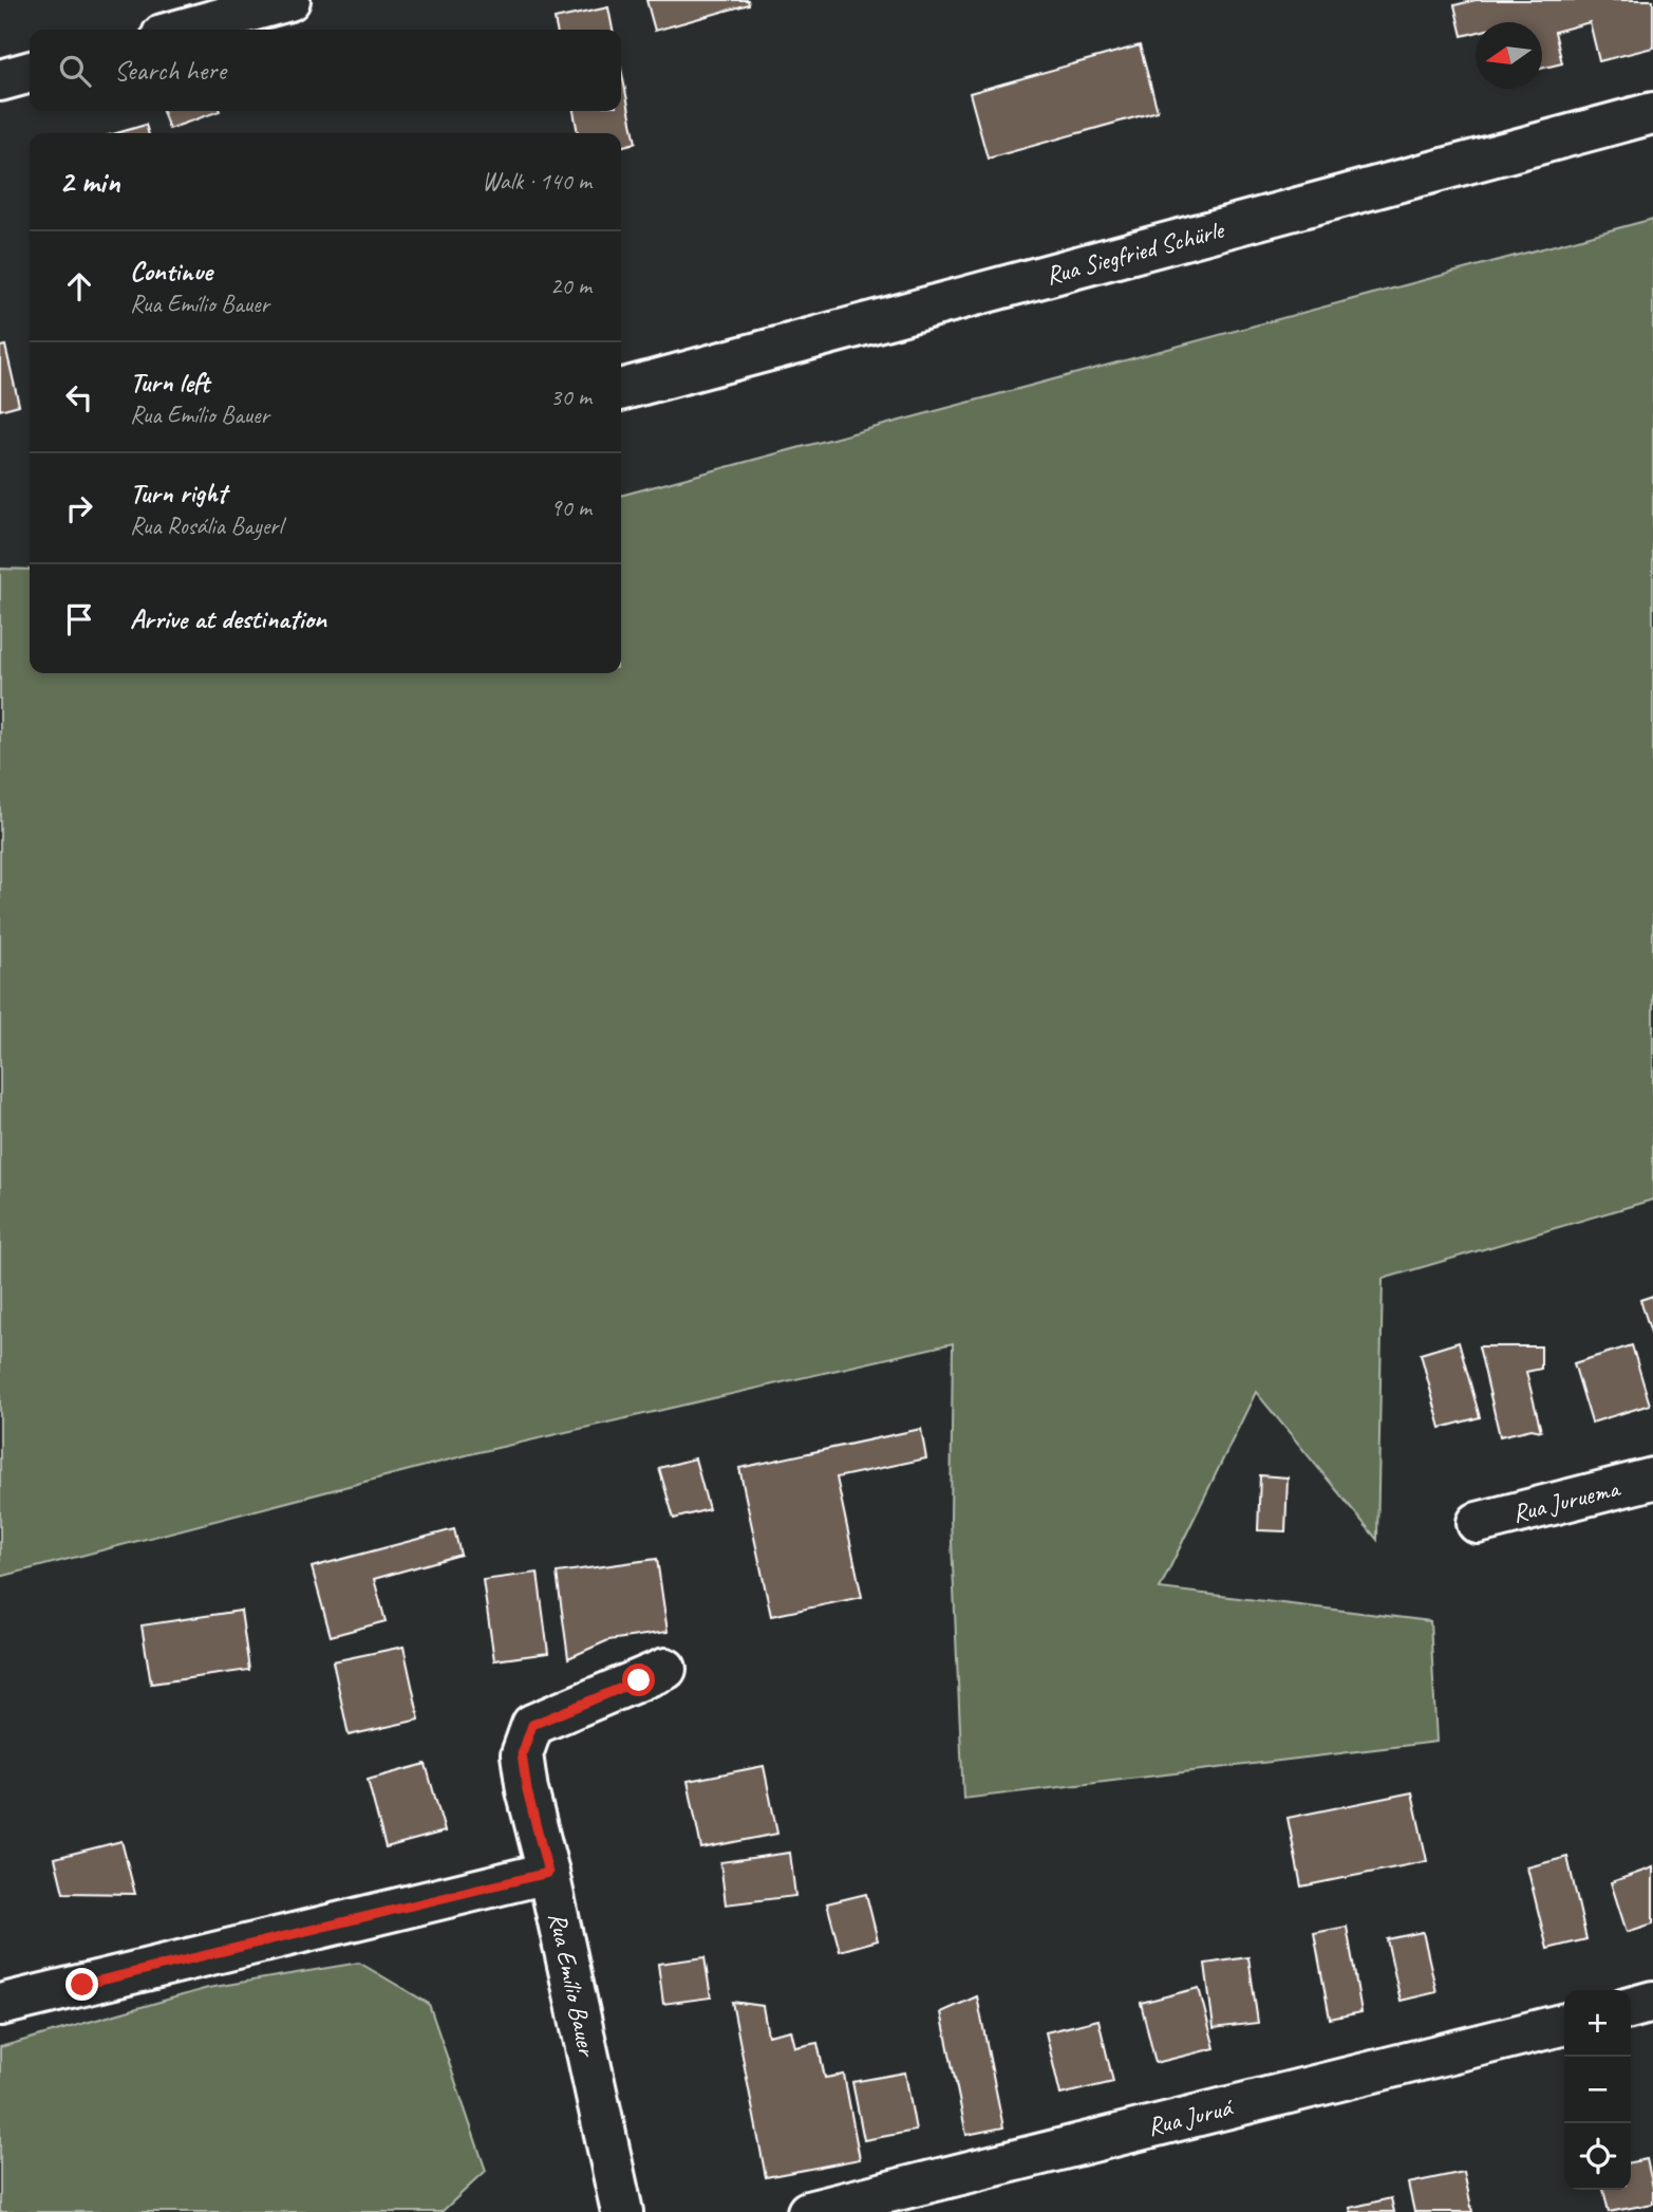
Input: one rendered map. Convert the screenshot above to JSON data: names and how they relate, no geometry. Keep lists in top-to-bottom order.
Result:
{
  "streets": {
    "street": [
      "Rua Siegfried Schürle",
      "Rua Juruema",
      "Rua Emílio Bauer",
      "Rua Juruá"
    ]
  },
  "north": "left",
  "page": {
    "search": "Search here",
    "heading": ["2 min", "Walk · 140 m"],
    "list": [
      ["Continue", "Rua Emílio Bauer", "20 m"],
      ["Turn left", "Rua Emílio Bauer", "30 m"],
      ["Turn right", "Rua Rosália Bayerl", "90 m"],
      "Arrive at destination"
    ],
    "map_buttons": ["+", "−"]
  }
}
